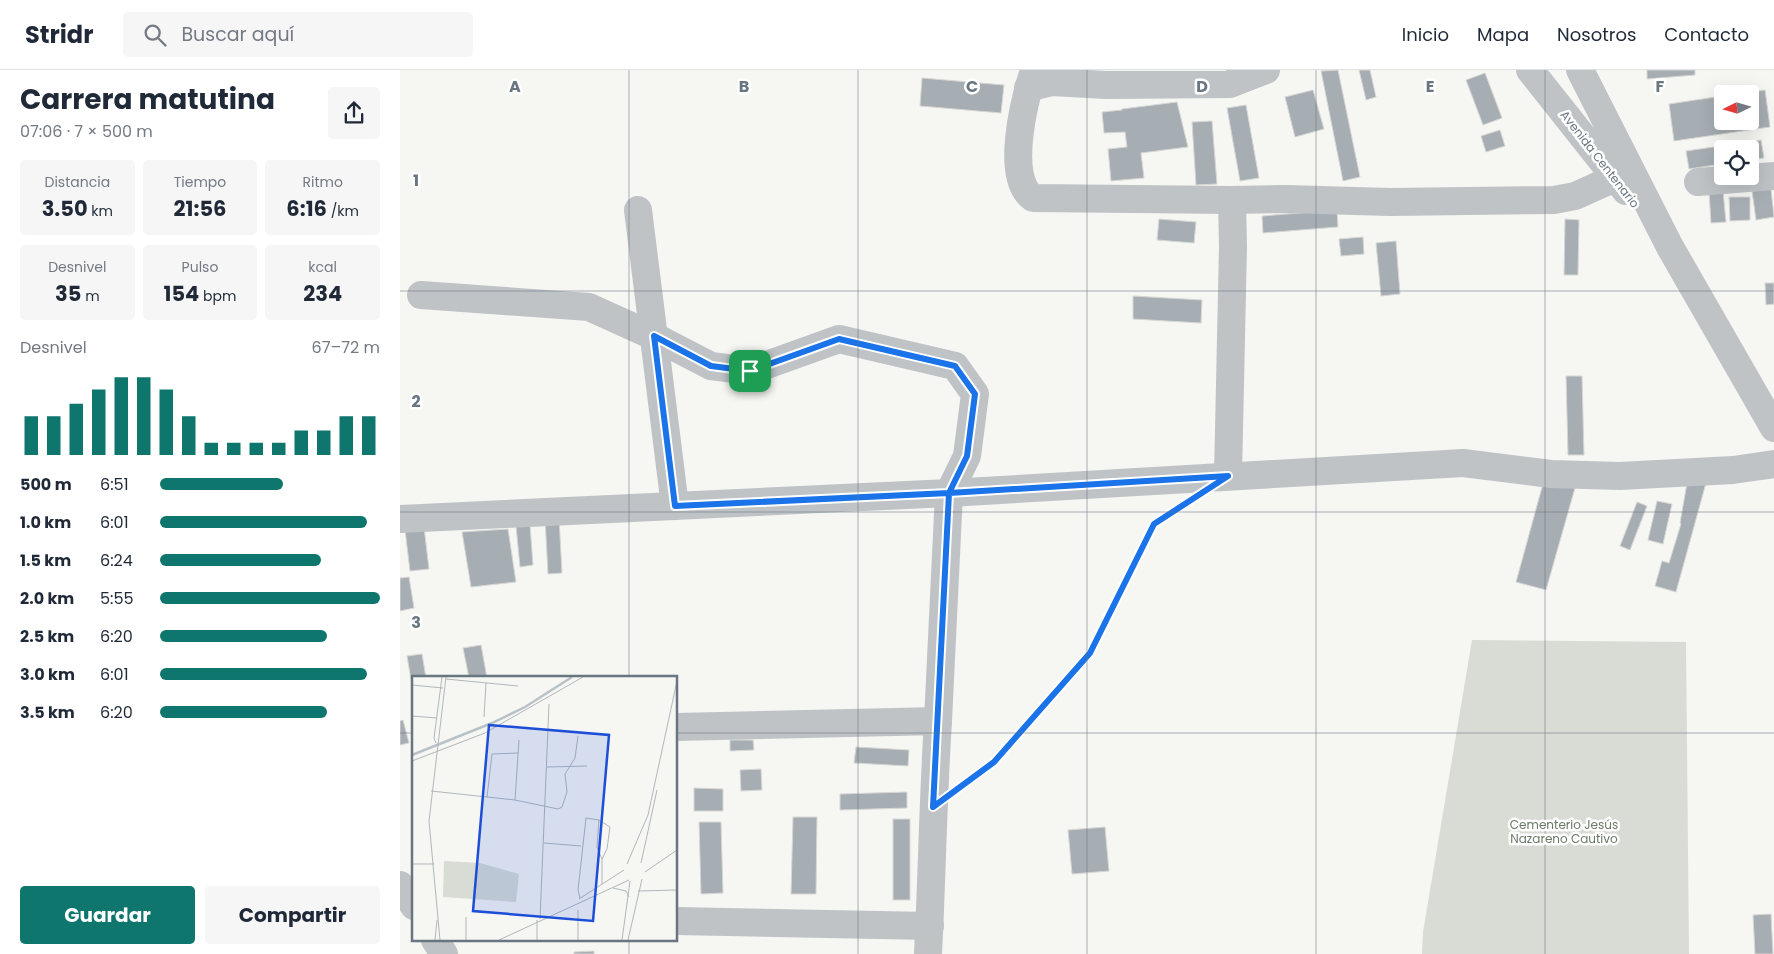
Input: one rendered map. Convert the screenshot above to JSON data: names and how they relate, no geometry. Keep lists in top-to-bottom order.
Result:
{
  "streets": {
    "street": ["Avenida Centenario"]
  },
  "parks": ["Cementerio Jesús Nazareno Cautivo"],
  "north": "left",
  "page": {
    "header": "Stridr",
    "search": "Buscar aquí",
    "nav": [
      "Inicio",
      "Mapa",
      "Nosotros",
      "Contacto"
    ],
    "heading": ["Carrera matutina", "07:06 · 7 × 500 m"],
    "stats": [
      ["Distancia", "3.50 km"],
      ["Tiempo", "21:56"],
      ["Ritmo", "6:16 /km"],
      ["Desnivel", "35 m"],
      ["Pulso", "154 bpm"],
      ["kcal", "234"]
    ],
    "chart": ["Desnivel", "67–72 m"],
    "list": [
      {
        "name": "500 m",
        "note": "6:51"
      },
      {
        "name": "1.0 km",
        "note": "6:01"
      },
      {
        "name": "1.5 km",
        "note": "6:24"
      },
      {
        "name": "2.0 km",
        "note": "5:55"
      },
      {
        "name": "2.5 km",
        "note": "6:20"
      },
      {
        "name": "3.0 km",
        "note": "6:01"
      },
      {
        "name": "3.5 km",
        "note": "6:20"
      }
    ],
    "buttons": ["Guardar", "Compartir"]
  },
  "grid": {
    "columns": [
      "A",
      "B",
      "C",
      "D",
      "E",
      "F"
    ],
    "rows": ["1", "2", "3"]
  }
}
